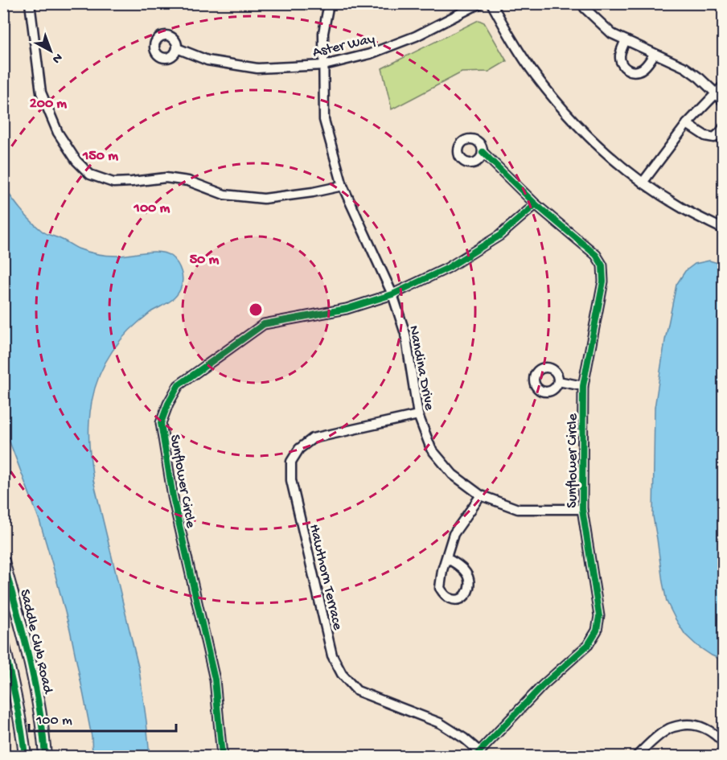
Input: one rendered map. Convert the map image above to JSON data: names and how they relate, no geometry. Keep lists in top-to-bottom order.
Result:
{
  "streets": {
    "street": [
      "Aster Way",
      "Nandina Drive",
      "Sunflower Circle",
      "Hawthorn Terrace",
      "Saddle Club Road"
    ]
  },
  "crossings": [
    ["Aster Way", "Nandina Drive"],
    ["Nandina Drive", "Sunflower Circle"],
    ["Nandina Drive", "Hawthorn Terrace"],
    ["Sunflower Circle", "Hawthorn Terrace"]
  ],
  "scale_bar": "100 m",
  "north": "bottom right",
  "rings": [
    "200 m",
    "150 m",
    "100 m",
    "50 m"
  ]
}
